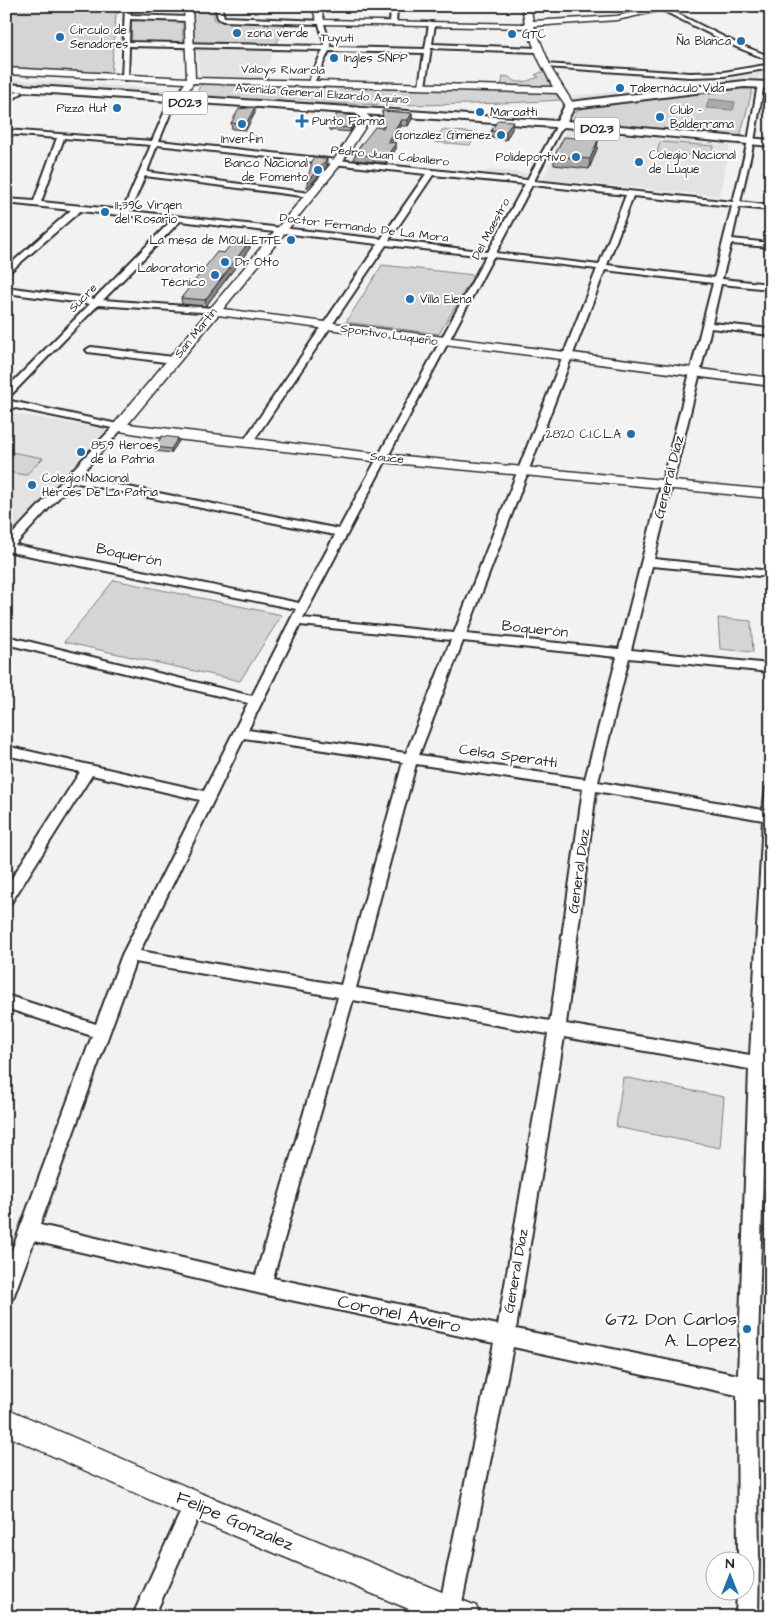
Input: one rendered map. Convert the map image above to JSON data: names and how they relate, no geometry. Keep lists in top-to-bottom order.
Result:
{
  "streets": {
    "main road": ["Avenida General Elizardo Aquino", "D023"],
    "street": [
      "Tuyuti",
      "Valoys Rivarola",
      "Pedro Juan Caballero",
      "Doctor Fernando De La Mora",
      "Del Maestro",
      "Sucre",
      "San Martín",
      "Sportivo Luqueño",
      "Sauce",
      "General Díaz",
      "Boquerón",
      "Celsa Speratti",
      "Coronel Aveiro",
      "Felipe Gonzalez"
    ]
  },
  "crossings": [
    ["Avenida General Elizardo Aquino", "D023"],
    ["Avenida General Elizardo Aquino", "Del Maestro"],
    ["Avenida General Elizardo Aquino", "San Martín"],
    ["Avenida General Elizardo Aquino", "General Díaz"],
    ["D023", "Del Maestro"],
    ["D023", "General Díaz"],
    ["Pedro Juan Caballero", "Del Maestro"],
    ["Pedro Juan Caballero", "San Martín"],
    ["Pedro Juan Caballero", "General Díaz"],
    ["Doctor Fernando De La Mora", "Del Maestro"],
    ["Doctor Fernando De La Mora", "Sucre"],
    ["Doctor Fernando De La Mora", "San Martín"],
    ["Doctor Fernando De La Mora", "General Díaz"],
    ["Del Maestro", "Sportivo Luqueño"],
    ["Del Maestro", "Sauce"],
    ["Del Maestro", "Boquerón"],
    ["Del Maestro", "Celsa Speratti"],
    ["Del Maestro", "Coronel Aveiro"],
    ["Sucre", "Sportivo Luqueño"],
    ["San Martín", "Sportivo Luqueño"],
    ["San Martín", "Sauce"],
    ["San Martín", "Boquerón"],
    ["Sportivo Luqueño", "General Díaz"],
    ["Sauce", "General Díaz"],
    ["General Díaz", "Boquerón"],
    ["General Díaz", "Celsa Speratti"],
    ["General Díaz", "Coronel Aveiro"],
    ["General Díaz", "Felipe Gonzalez"]
  ],
  "places": {
    "other": [
      "zona verde",
      "GTC",
      "Círculo de Senadores",
      "Ña Blanca",
      "Ingles SNPP",
      "Tabernáculo Vida",
      "Pizza Hut",
      "Maroatti",
      "Club - Balderrama",
      "Inverfin",
      "Gonzalez Gimenez",
      "Polideportivo",
      "Colegio Nacional de Luque",
      "Banco Nacional de Fomento",
      "11-396 Virgen del Rosario",
      "La mesa de MOULETTE",
      "Dr Otto",
      "Laboratorio Técnico",
      "Villa Elena",
      "2820 C.I.C.L.A",
      "859 Heroes de la Patria",
      "Colegio Nacional Héroes De La Patria",
      "672 Don Carlos A. Lopez"
    ],
    "health": ["Punto Farma"]
  },
  "north": "top"
}
